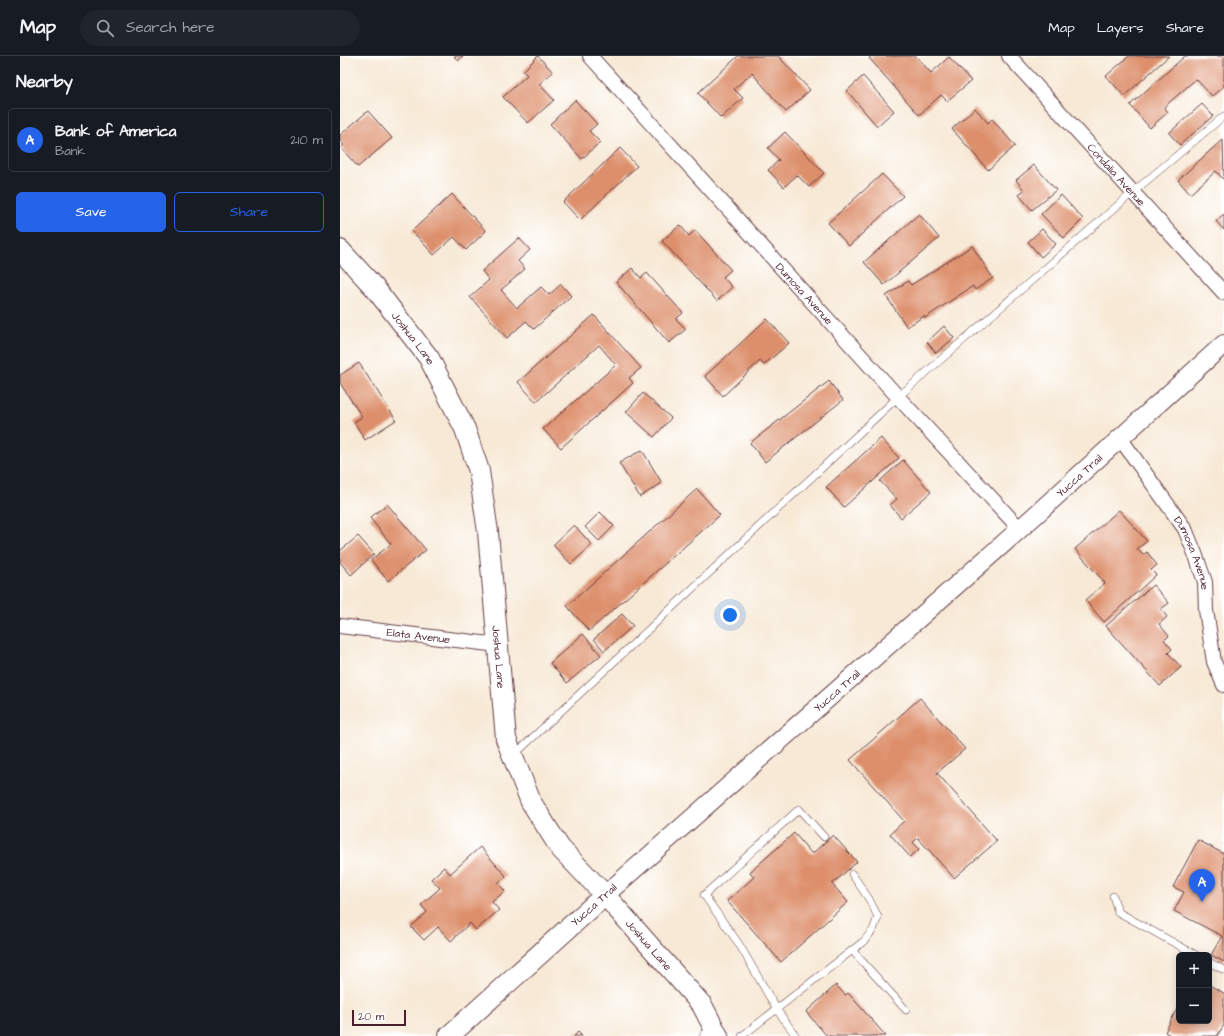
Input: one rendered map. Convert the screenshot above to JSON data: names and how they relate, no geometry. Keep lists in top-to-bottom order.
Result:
{
  "streets": {
    "main road": ["Joshua Lane", "Yucca Trail"],
    "street": ["Condalia Avenue", "Dumosa Avenue", "Elata Avenue"]
  },
  "crossings": [
    ["Dumosa Avenue", "Yucca Trail"],
    ["Joshua Lane", "Yucca Trail"],
    ["Joshua Lane", "Elata Avenue"]
  ],
  "scale_bar": "20 m",
  "page": {
    "header": "Map",
    "search": "Search here",
    "nav": ["Map", "Layers", "Share"],
    "heading": "Nearby",
    "list": [
      {
        "mark": "A",
        "name": "Bank of America",
        "note": "Bank",
        "value": "210 m"
      }
    ],
    "buttons": ["Save", "Share"],
    "pins": "A",
    "map_buttons": ["+", "−"],
    "scale": "20 m"
  }
}
